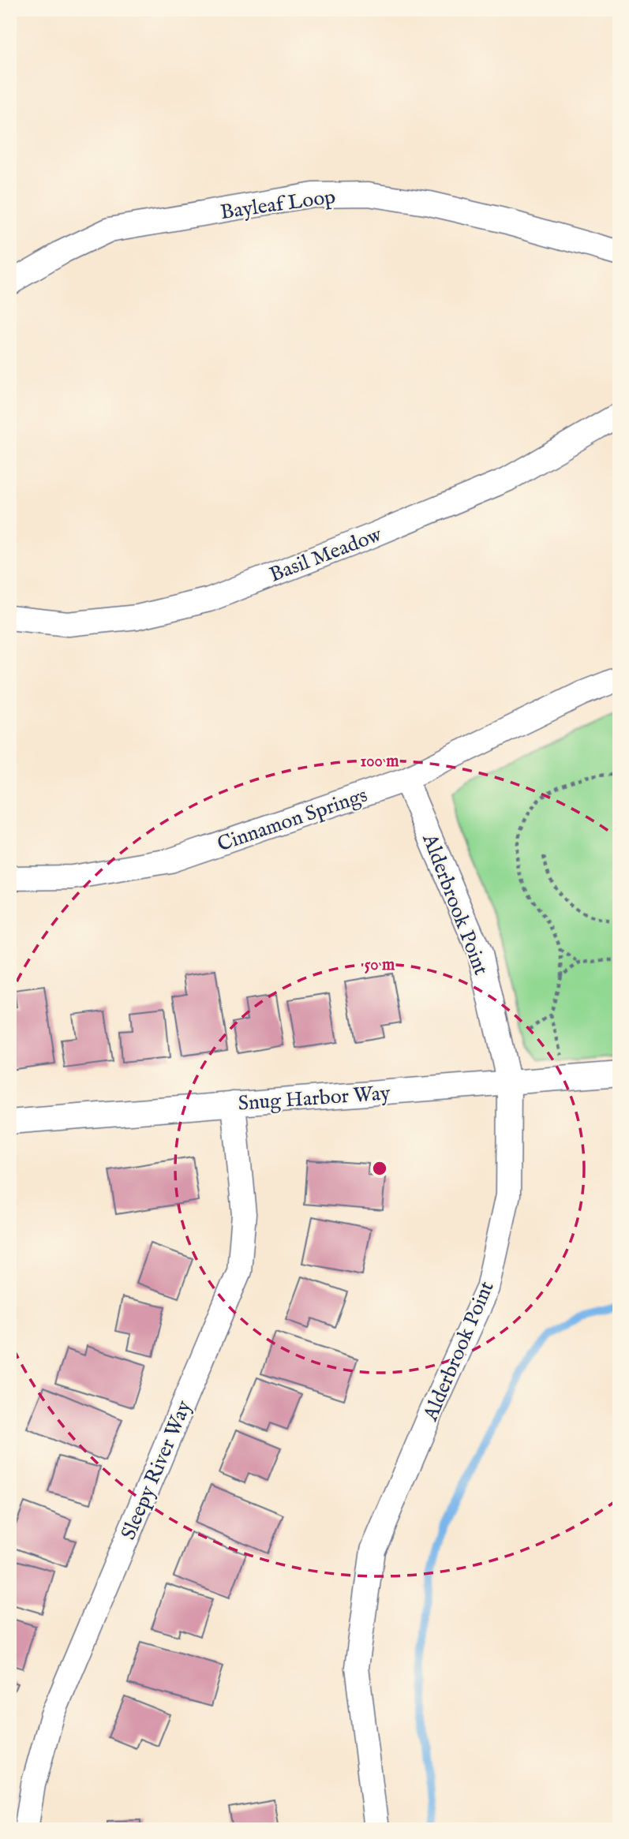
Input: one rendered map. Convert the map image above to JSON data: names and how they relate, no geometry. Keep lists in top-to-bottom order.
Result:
{
  "streets": {
    "street": [
      "Bayleaf Loop",
      "Basil Meadow",
      "Cinnamon Springs",
      "Alderbrook Point",
      "Snug Harbor Way",
      "Sleepy River Way"
    ]
  },
  "crossings": [
    ["Cinnamon Springs", "Alderbrook Point"],
    ["Alderbrook Point", "Snug Harbor Way"],
    ["Snug Harbor Way", "Sleepy River Way"]
  ],
  "rings": ["100 m", "50 m"]
}
